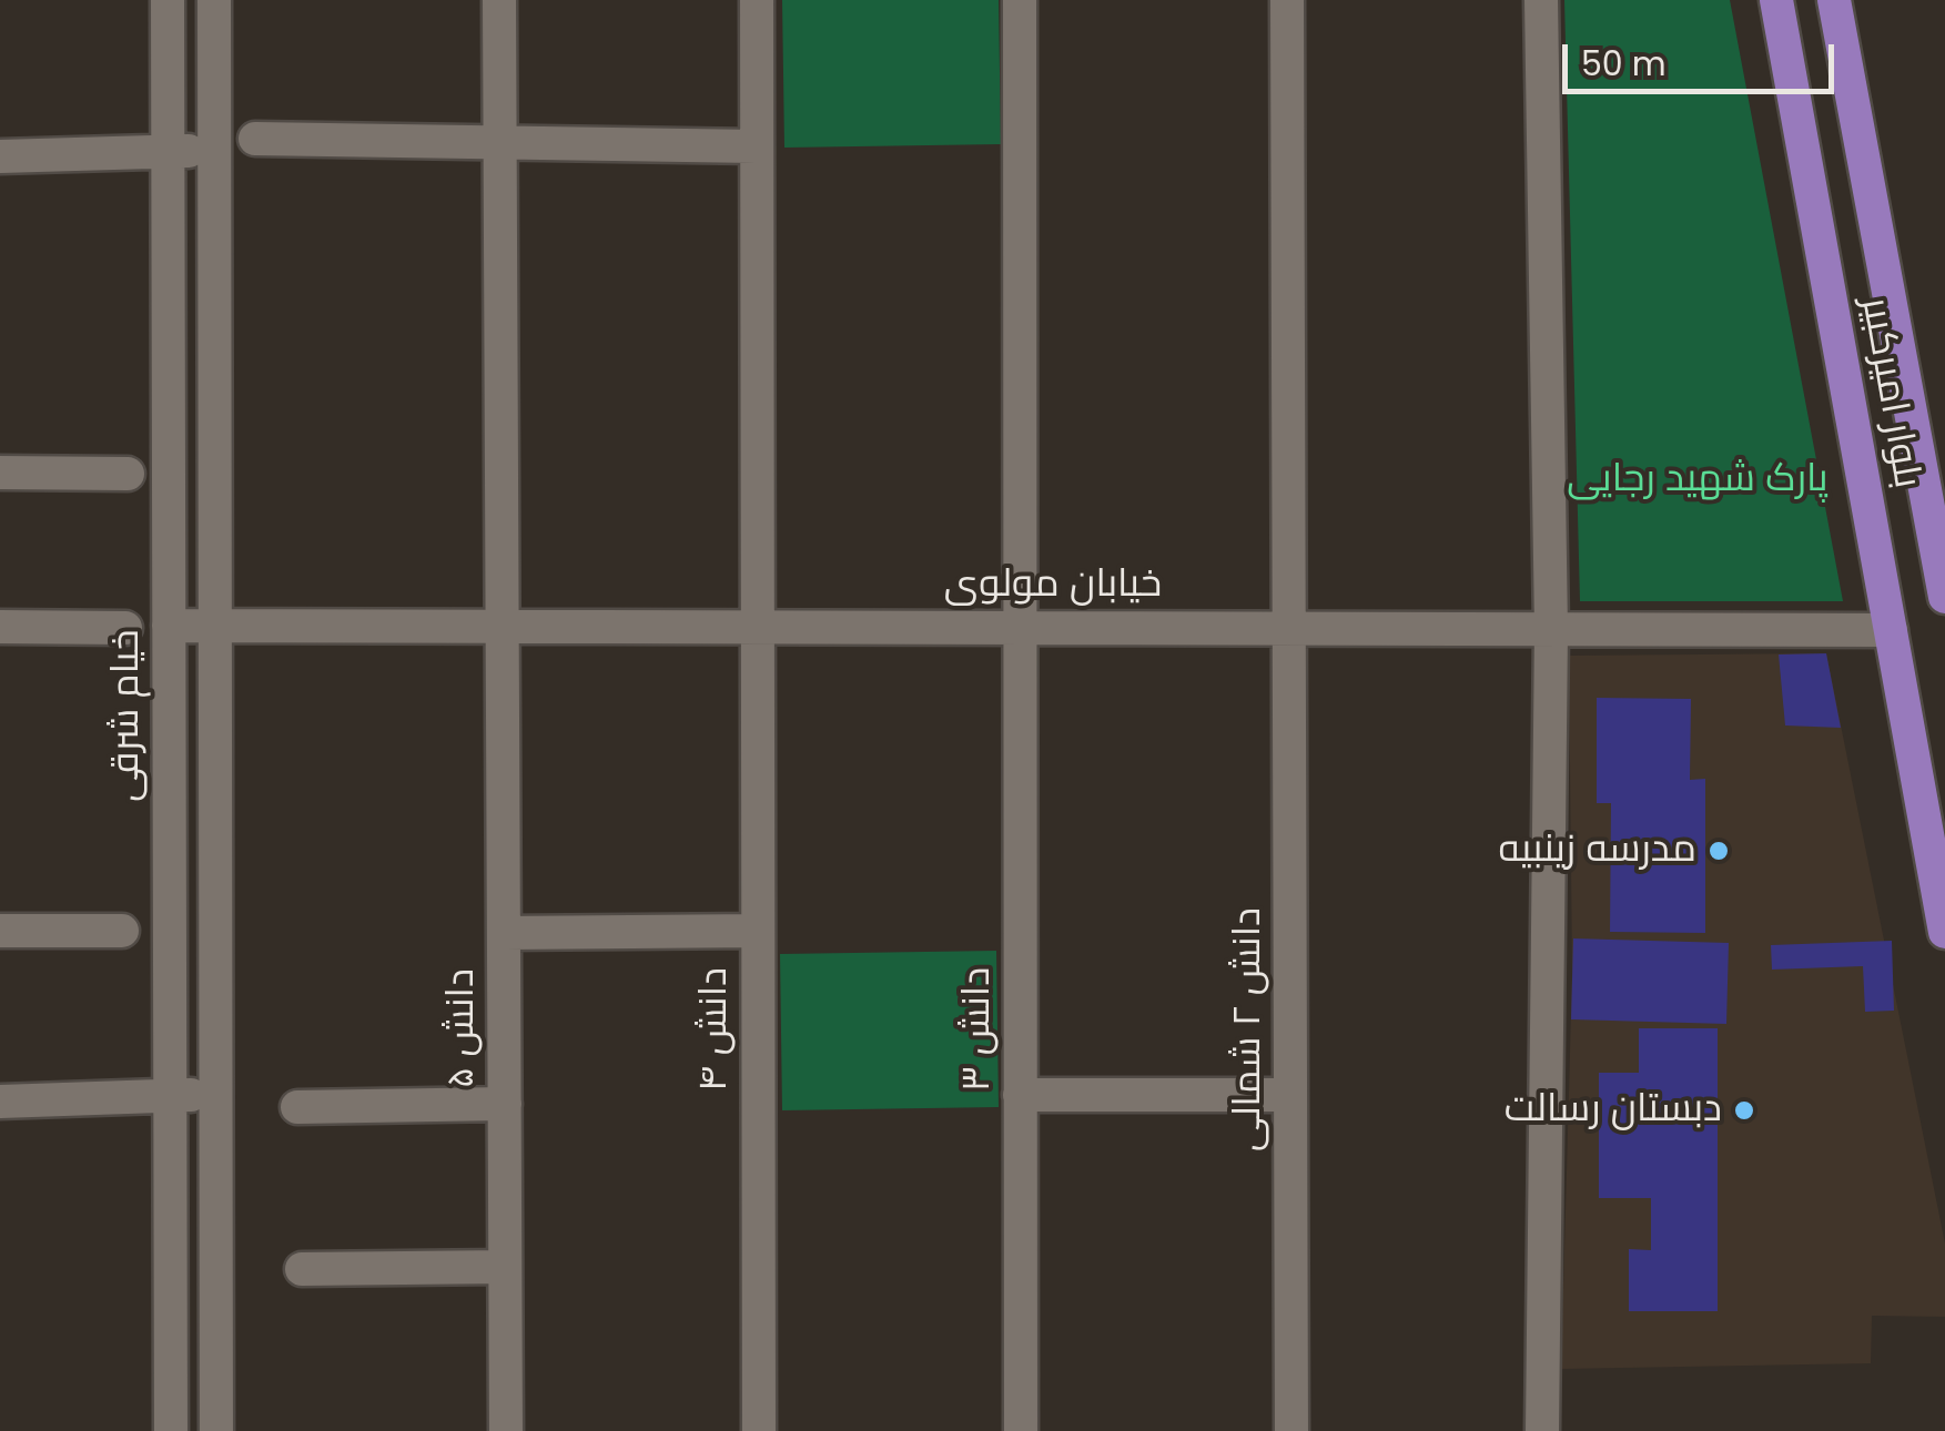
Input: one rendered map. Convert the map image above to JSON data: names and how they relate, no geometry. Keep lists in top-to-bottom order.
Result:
{
  "streets": {
    "main road": ["بلوار امیرکبیر"],
    "street": [
      "خیابان مولوی",
      "خیام شرقی",
      "دانش ۵",
      "دانش ۴",
      "دانش ۳",
      "دانش ۲ شمالی"
    ]
  },
  "crossings": [
    ["بلوار امیرکبیر", "خیابان مولوی"],
    ["خیابان مولوی", "خیام شرقی"],
    ["خیابان مولوی", "دانش ۵"],
    ["خیابان مولوی", "دانش ۴"],
    ["خیابان مولوی", "دانش ۳"],
    ["خیابان مولوی", "دانش ۲ شمالی"]
  ],
  "parks": ["پارک شهید رجایی"],
  "places": ["مدرسه زینبیه", "دبستان رسالت"],
  "scale_bar": "50 m"
}
